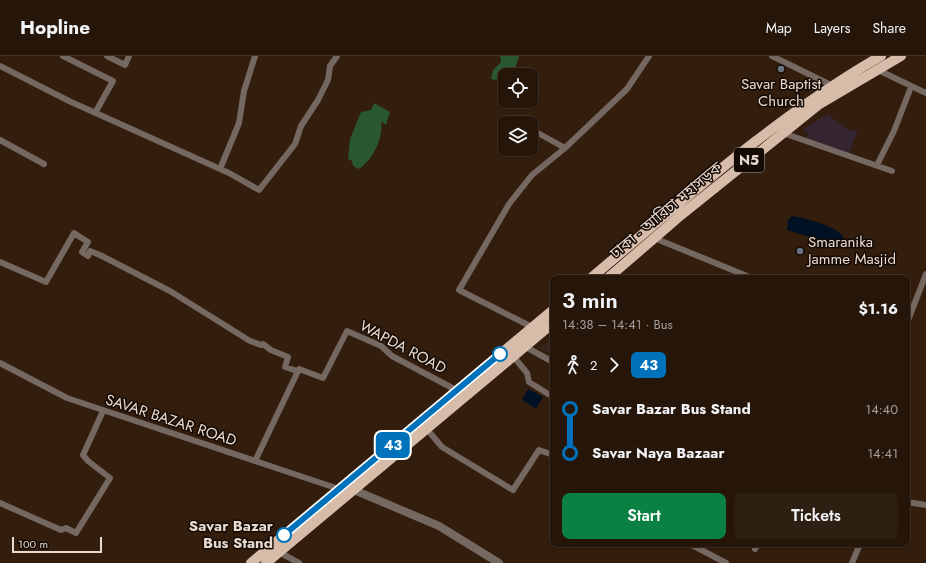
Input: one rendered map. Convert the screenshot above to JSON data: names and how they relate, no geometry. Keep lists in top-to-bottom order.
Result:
{
  "streets": {
    "highway": ["N5", "ঢাকা - আরিচা মহাসড়ক"],
    "street": ["WAPDA ROAD", "SAVAR BAZAR ROAD"]
  },
  "places": ["Savar Baptist Church", "Smaranika Jamme Masjid", "Savar Bazar Bus Stand"],
  "lines": ["bus line 43"],
  "scale_bar": "100 m",
  "page": {
    "header": "Hopline",
    "nav": ["Map", "Layers", "Share"],
    "on_map": "43",
    "heading": ["3 min", "14:38 – 14:41 · Bus", "$1.16"],
    "legs": ["2", "43"],
    "list": [
      {
        "name": "Savar Bazar Bus Stand",
        "value": "14:40"
      },
      {
        "name": "Savar Naya Bazaar",
        "value": "14:41"
      }
    ],
    "buttons": ["Start", "Tickets"],
    "scale": "100 m"
  }
}
